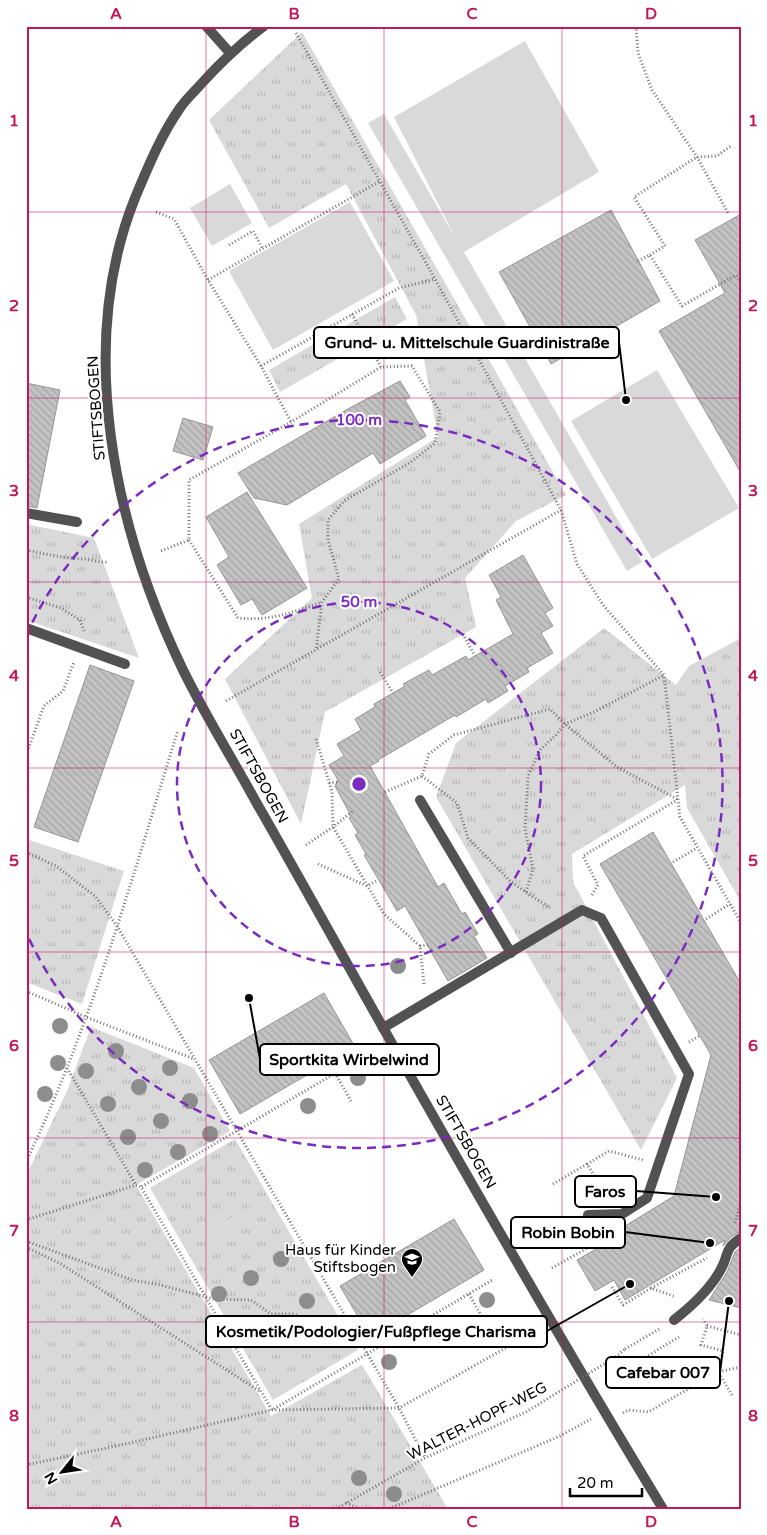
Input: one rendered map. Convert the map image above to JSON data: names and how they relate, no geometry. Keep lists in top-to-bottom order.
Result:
{
  "streets": {
    "street": ["STIFTSBOGEN"],
    "path": ["WALTER-HOPF-WEG"]
  },
  "places": {
    "other": [
      "Grund- u. Mittelschule Guardinistraße",
      "Sportkita Wirbelwind",
      "Faros",
      "Robin Bobin",
      "Kosmetik/Podologier/Fußpflege Charisma",
      "Cafebar 007"
    ],
    "school or university": ["Haus für Kinder Stiftsbogen"]
  },
  "scale_bar": "20 m",
  "north": "bottom left",
  "grid": {
    "columns": [
      "A",
      "B",
      "C",
      "D"
    ],
    "rows": [
      "1",
      "2",
      "3",
      "4",
      "5",
      "6",
      "7",
      "8"
    ]
  },
  "rings": ["100 m", "50 m"]
}
